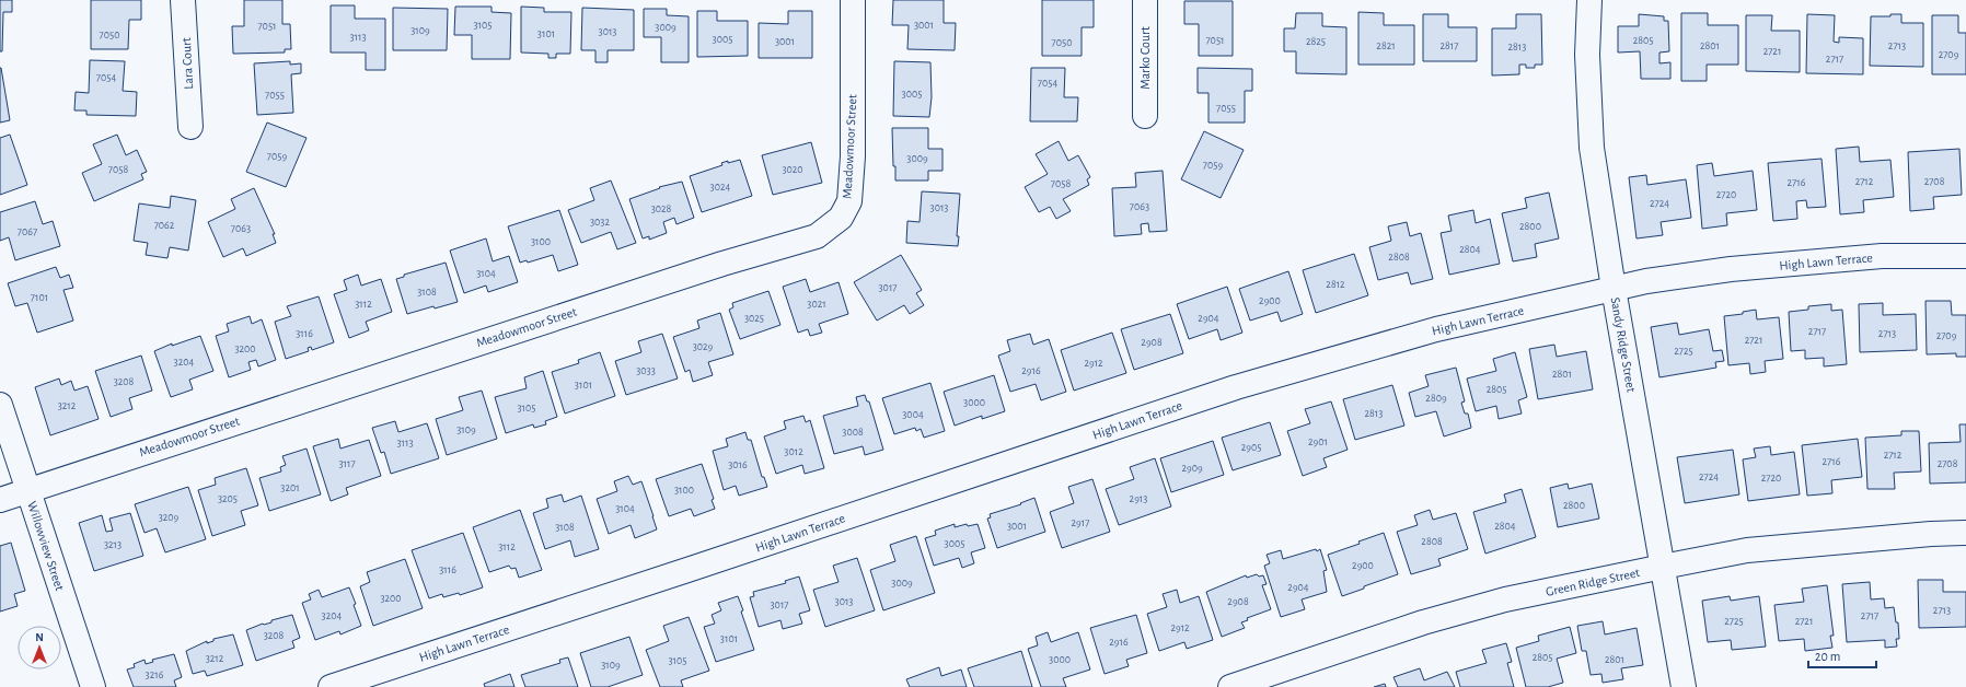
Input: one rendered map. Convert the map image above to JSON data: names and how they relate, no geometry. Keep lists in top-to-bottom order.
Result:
{
  "streets": {
    "street": [
      "Marko Court",
      "Lara Court",
      "Meadowmoor Street",
      "High Lawn Terrace",
      "Sandy Ridge Street",
      "Willowview Street",
      "Green Ridge Street"
    ]
  },
  "crossings": [
    ["Meadowmoor Street", "Willowview Street"],
    ["High Lawn Terrace", "Sandy Ridge Street"],
    ["Sandy Ridge Street", "Green Ridge Street"]
  ],
  "house_numbers": [
    "3105",
    "3001",
    "7051",
    "3009",
    "3109",
    "3013",
    "3101",
    "7050",
    "3113",
    "3005",
    "7051",
    "2805",
    "3001",
    "2825",
    "7050",
    "2821",
    "2817",
    "2801",
    "2713",
    "2813",
    "2721",
    "2709",
    "2717",
    "7054",
    "7054",
    "3005",
    "7055",
    "7055",
    "7059",
    "3009",
    "7059",
    "7058",
    "3020",
    "2712",
    "2708",
    "2716",
    "7058",
    "3024",
    "2720",
    "2724",
    "7063",
    "3013",
    "3028",
    "3032",
    "7062",
    "2800",
    "7063",
    "7067",
    "3100",
    "2804",
    "2808",
    "3104",
    "2812",
    "3017",
    "3108",
    "7101",
    "2900",
    "3112",
    "3021",
    "3025",
    "2904",
    "2717",
    "3116",
    "2713",
    "2709",
    "2721",
    "2908",
    "3029",
    "3200",
    "2725",
    "3204",
    "2912",
    "3033",
    "2916",
    "2801",
    "3208",
    "3101",
    "2805",
    "2809",
    "3000",
    "3212",
    "3105",
    "2813",
    "3004",
    "3109",
    "3008",
    "2901",
    "3113",
    "2905",
    "3012",
    "2712",
    "2716",
    "3117",
    "2708",
    "3016",
    "2909",
    "2724",
    "2720",
    "3201",
    "3100",
    "3205",
    "2913",
    "2800",
    "3104",
    "3209",
    "2917",
    "3001",
    "2804",
    "3108",
    "2808",
    "3005",
    "3213",
    "3112",
    "2900",
    "3116",
    "3009",
    "2904",
    "3200",
    "3013",
    "2908",
    "3017",
    "2713",
    "3204",
    "2717",
    "2725",
    "2721",
    "2912",
    "3208",
    "3101",
    "2916",
    "2805",
    "3212",
    "3000",
    "2801",
    "3105",
    "3109",
    "3216"
  ],
  "scale_bar": "20 m",
  "north": "top"
}
